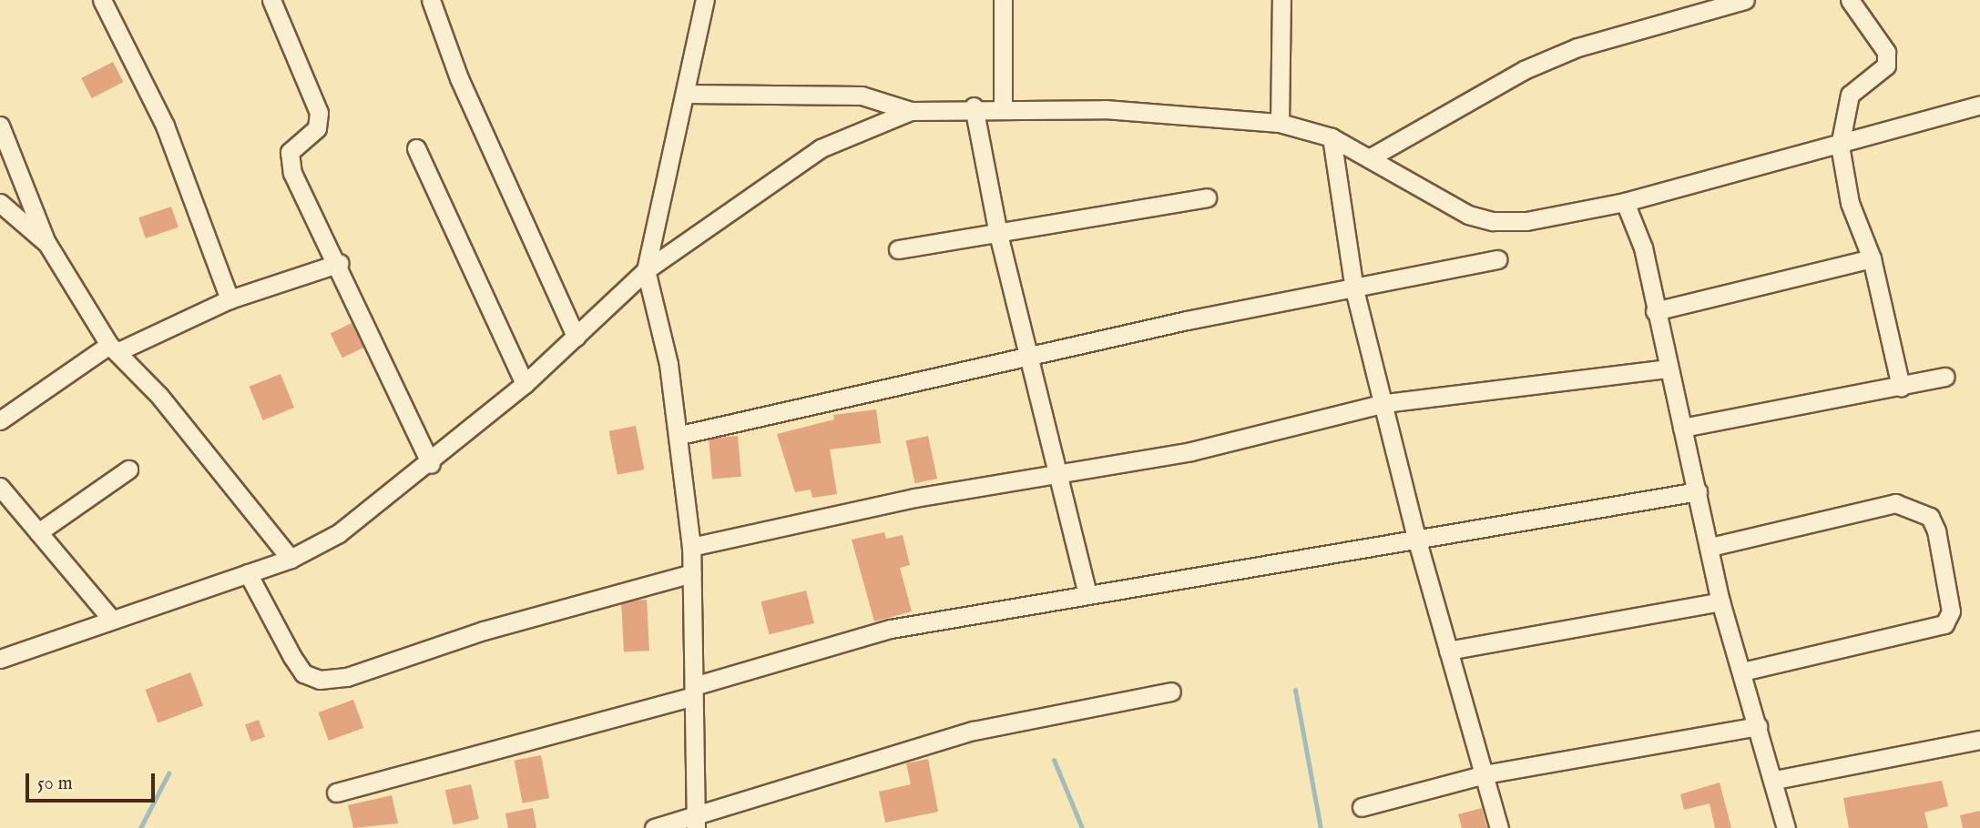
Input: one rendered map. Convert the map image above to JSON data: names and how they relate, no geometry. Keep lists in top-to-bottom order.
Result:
{
  "scale_bar": "50 m"
}
